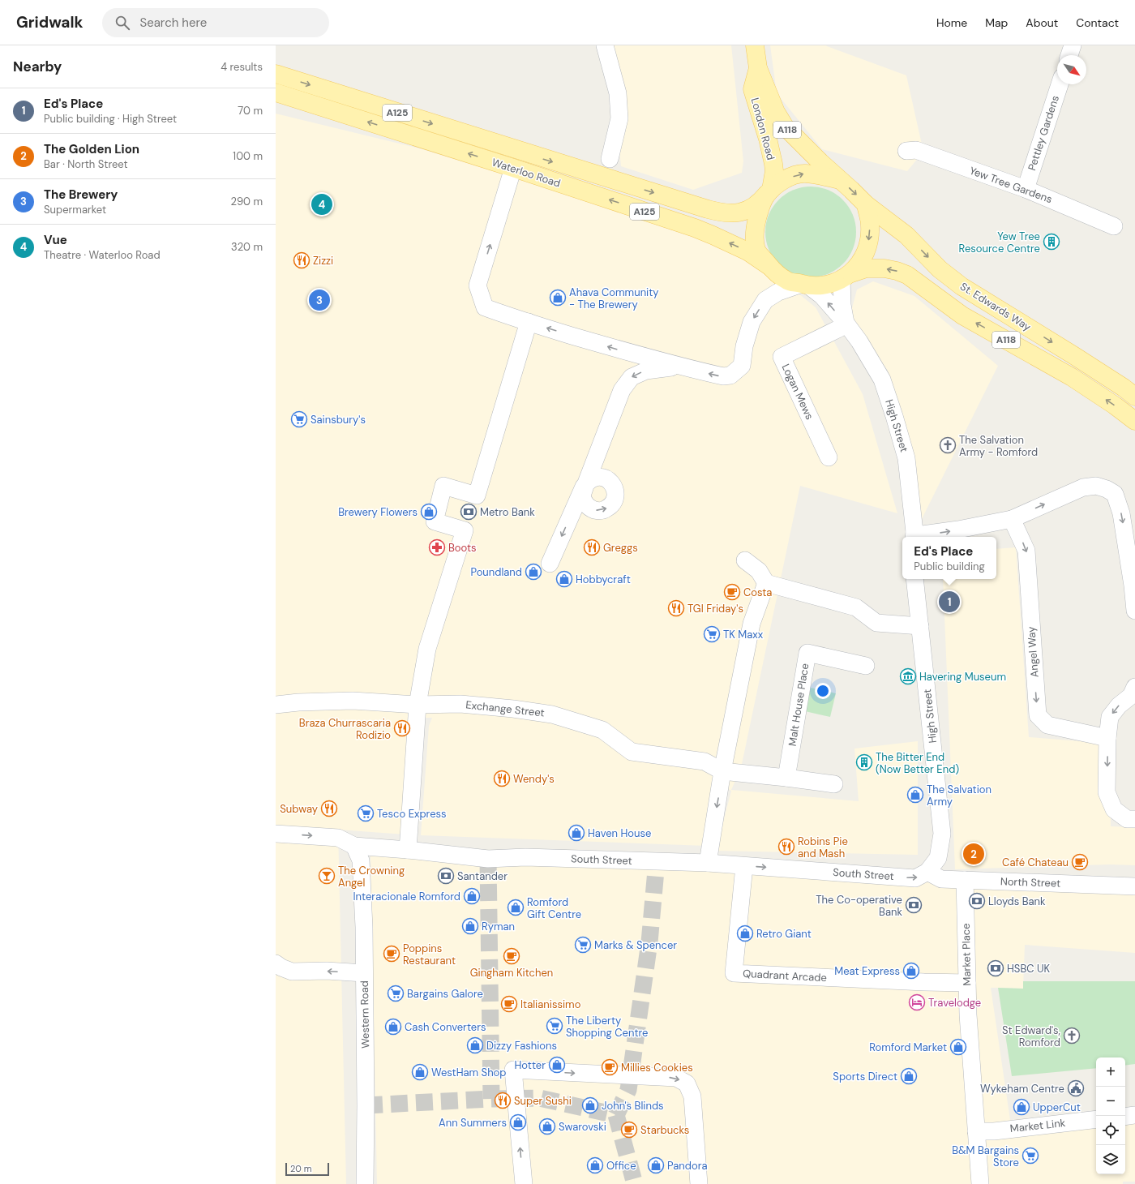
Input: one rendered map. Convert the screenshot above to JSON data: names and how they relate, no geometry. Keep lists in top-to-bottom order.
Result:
{
  "streets": {
    "main road": [
      "A125",
      "London Road",
      "A118",
      "Waterloo Road",
      "St. Edwards Way"
    ],
    "street": [
      "Pettley Gardens",
      "Yew Tree Gardens",
      "Logan Mews",
      "High Street",
      "Angel Way",
      "Malt House Place",
      "Exchange Street",
      "South Street",
      "North Street",
      "Market Place",
      "Quadrant Arcade",
      "Western Road",
      "Market Link"
    ]
  },
  "crossings": [
    ["London Road", "Waterloo Road"],
    ["London Road", "St. Edwards Way"],
    ["London Road", "High Street"],
    ["Pettley Gardens", "Yew Tree Gardens"],
    ["Waterloo Road", "St. Edwards Way"],
    ["Waterloo Road", "High Street"],
    ["St. Edwards Way", "High Street"],
    ["Logan Mews", "High Street"],
    ["High Street", "South Street"],
    ["High Street", "North Street"],
    ["Malt House Place", "Exchange Street"],
    ["South Street", "North Street"],
    ["South Street", "Quadrant Arcade"],
    ["South Street", "Western Road"],
    ["North Street", "Market Place"],
    ["Market Place", "Quadrant Arcade"],
    ["Market Place", "Market Link"]
  ],
  "one_way": ["Angel Way", "South Street"],
  "places": {
    "building": ["Yew Tree Resource Centre", "The Bitter End (Now Better End)"],
    "restaurant": [
      "Zizzi",
      "Greggs",
      "TGI Friday's",
      "Braza Churrascaria Rodizio",
      "Wendy's",
      "Subway",
      "Robins Pie and Mash",
      "Super Sushi"
    ],
    "shop": [
      "Ahava Community - The Brewery",
      "Brewery Flowers",
      "Poundland",
      "Hobbycraft",
      "The Salvation Army",
      "Haven House",
      "Interacionale Romford",
      "Romford Gift Centre",
      "Ryman",
      "Retro Giant",
      "Meat Express",
      "Cash Converters",
      "Dizzy Fashions",
      "Romford Market",
      "Hotter",
      "WestHam Shop",
      "Sports Direct",
      "John's Blinds",
      "UpperCut",
      "Ann Summers",
      "Swarovski",
      "Office",
      "Pandora"
    ],
    "supermarket": [
      "Sainsbury's",
      "TK Maxx",
      "Tesco Express",
      "Marks & Spencer",
      "Bargains Galore",
      "The Liberty Shopping Centre",
      "B&M Bargains Store"
    ],
    "church": ["The Salvation Army - Romford", "St Edward's, Romford"],
    "bank": [
      "Metro Bank",
      "Santander",
      "Lloyds Bank",
      "The Co-operative Bank",
      "HSBC UK"
    ],
    "pharmacy": ["Boots"],
    "cafe": [
      "Costa",
      "Café Chateau",
      "Poppins Restaurant",
      "Gingham Kitchen",
      "Italianissimo",
      "Millies Cookies",
      "Starbucks"
    ],
    "museum": ["Havering Museum"],
    "bar": ["The Crowning Angel"],
    "hotel": ["Travelodge"],
    "public building": ["Wykeham Centre"]
  },
  "scale_bar": "20 m",
  "north": "bottom right",
  "page": {
    "header": "Gridwalk",
    "search": "Search here",
    "nav": [
      "Home",
      "Map",
      "About",
      "Contact"
    ],
    "heading": ["Nearby", "4 results"],
    "list": [
      {
        "mark": "1",
        "name": "Ed's Place",
        "note": "Public building · High Street",
        "value": "70 m"
      },
      {
        "mark": "2",
        "name": "The Golden Lion",
        "note": "Bar · North Street",
        "value": "100 m"
      },
      {
        "mark": "3",
        "name": "The Brewery",
        "note": "Supermarket",
        "value": "290 m"
      },
      {
        "mark": "4",
        "name": "Vue",
        "note": "Theatre · Waterloo Road",
        "value": "320 m"
      }
    ],
    "pins": [
      "4",
      "3",
      "1",
      "2"
    ],
    "popup": ["Ed's Place", "Public building"],
    "map_buttons": ["+", "−"],
    "scale": "20 m"
  }
}
